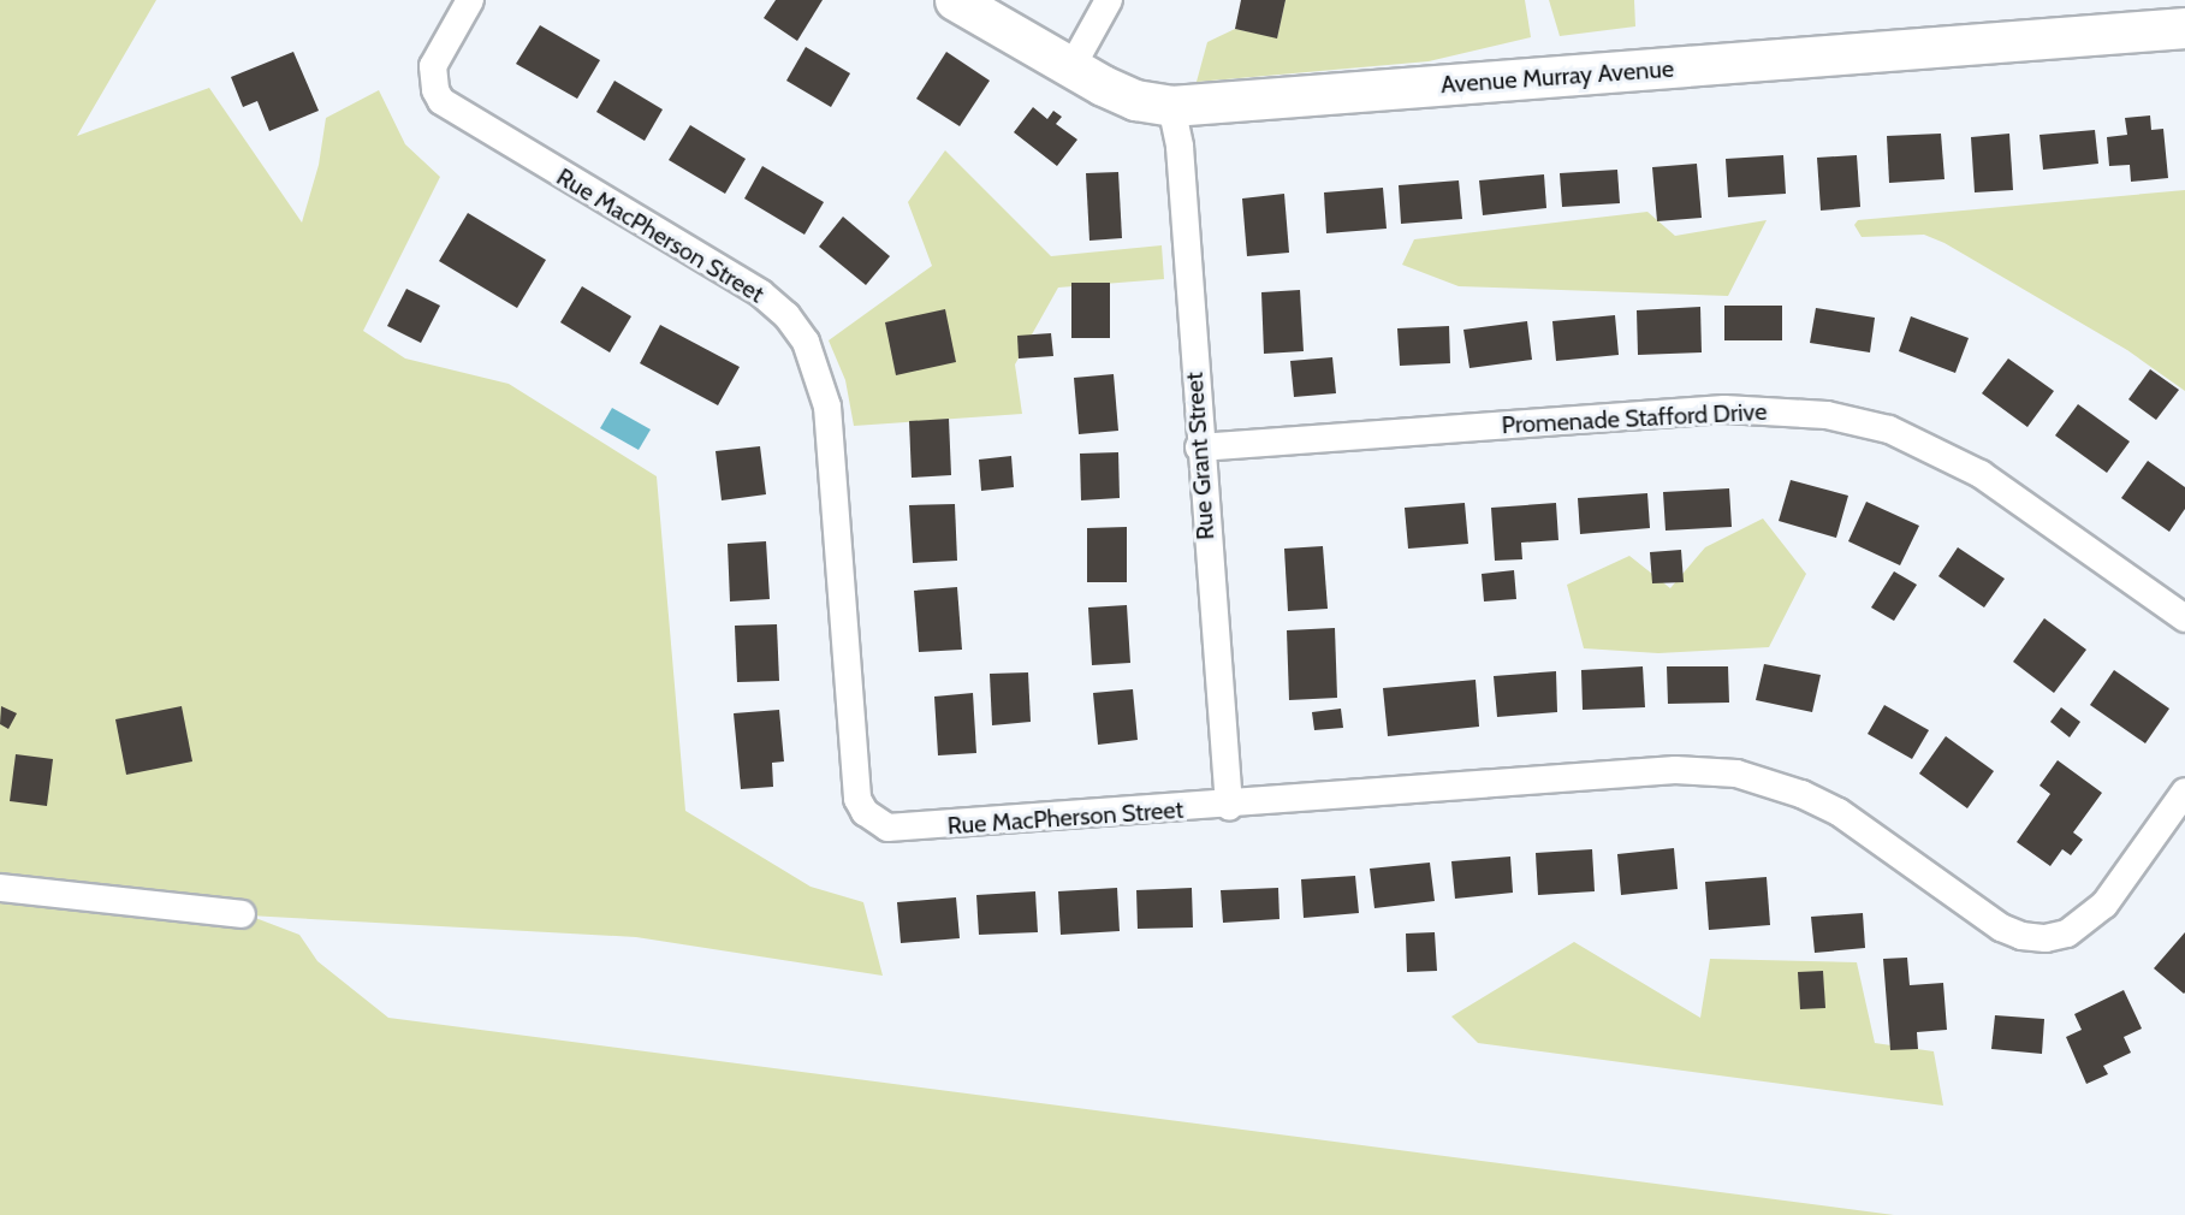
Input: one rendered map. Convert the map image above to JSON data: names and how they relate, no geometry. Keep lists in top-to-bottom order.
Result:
{
  "streets": {
    "street": [
      "Avenue Murray Avenue",
      "Rue MacPherson Street",
      "Promenade Stafford Drive",
      "Rue Grant Street"
    ]
  },
  "crossings": [
    ["Avenue Murray Avenue", "Rue Grant Street"],
    ["Rue MacPherson Street", "Rue Grant Street"],
    ["Promenade Stafford Drive", "Rue Grant Street"]
  ]
}
